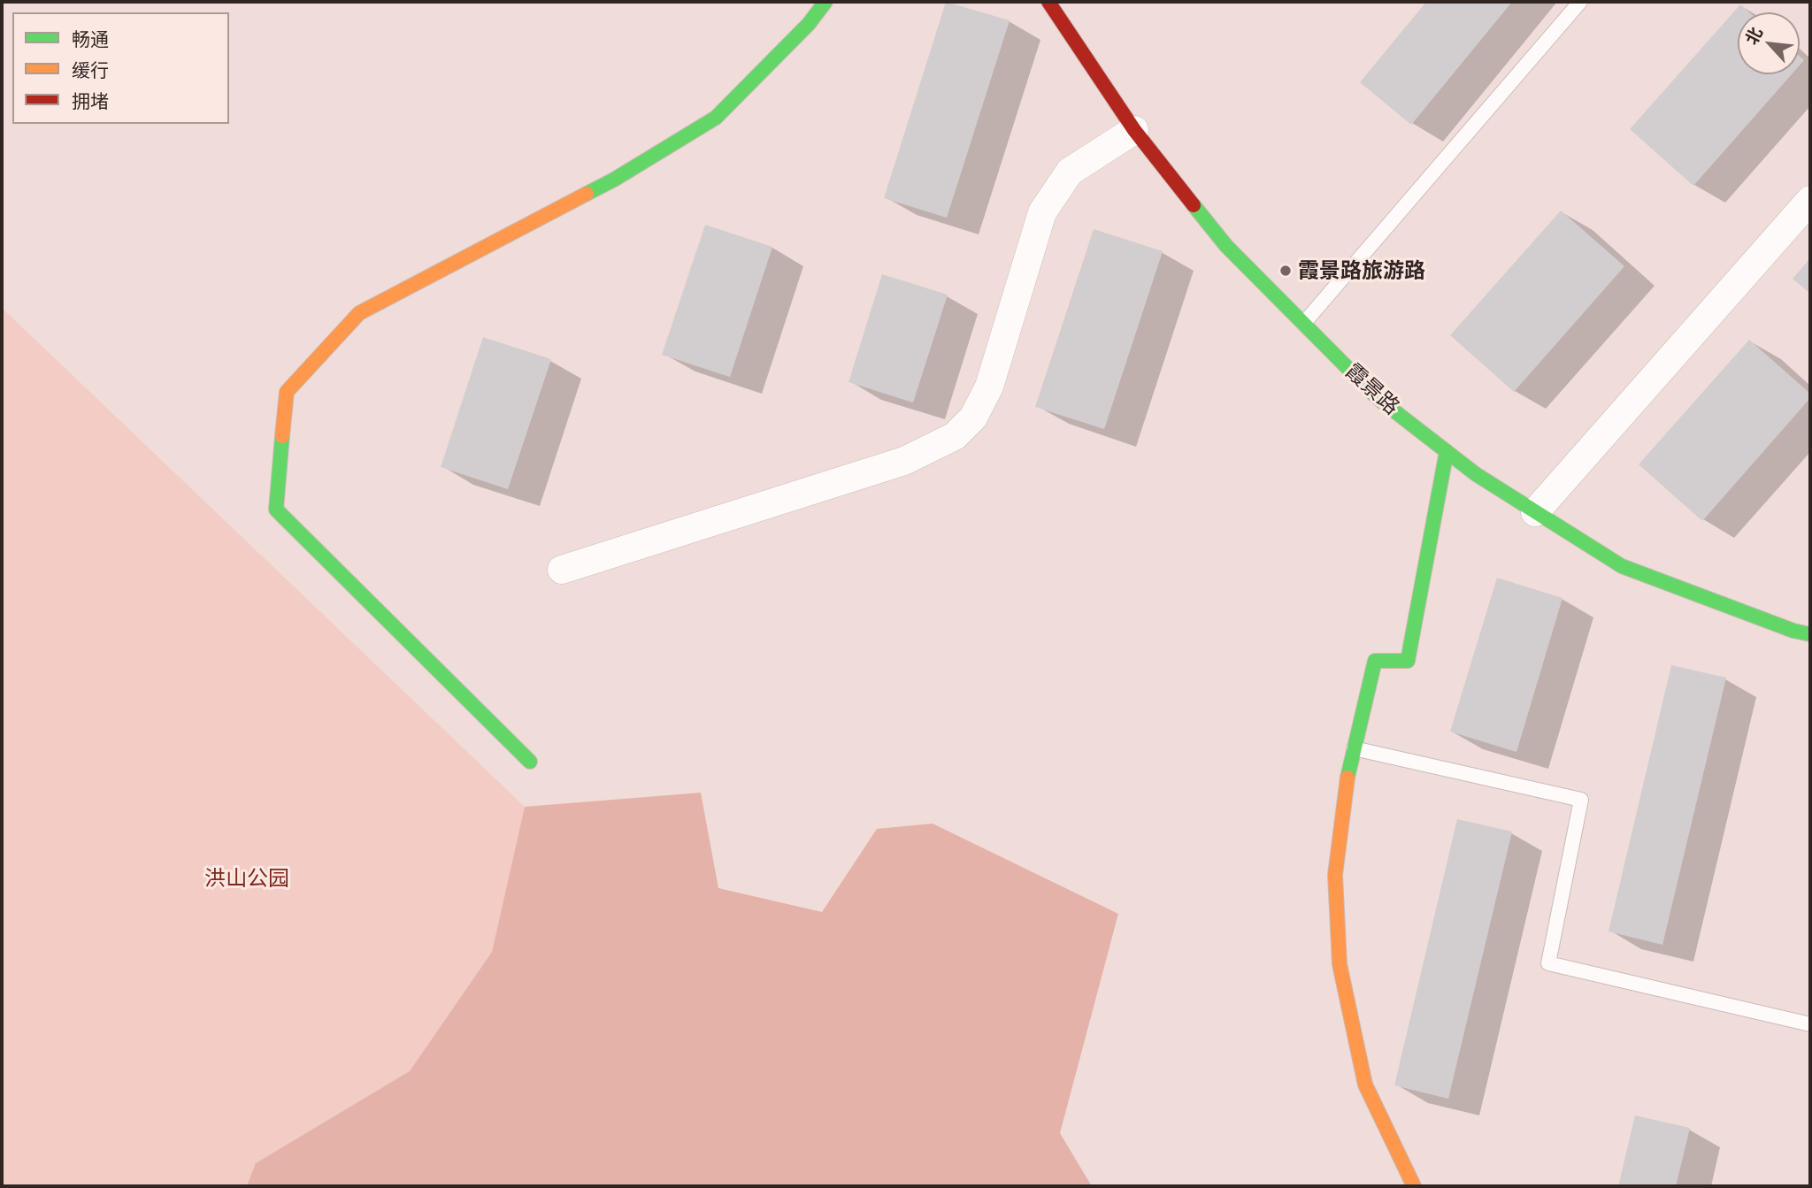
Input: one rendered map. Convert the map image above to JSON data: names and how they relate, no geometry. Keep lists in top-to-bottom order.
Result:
{
  "streets": {
    "street": ["霞景路"]
  },
  "parks": ["洪山公园"],
  "places": ["霞景路旅游路"],
  "legend": ["畅通", "缓行", "拥堵"],
  "north": "top left"
}
